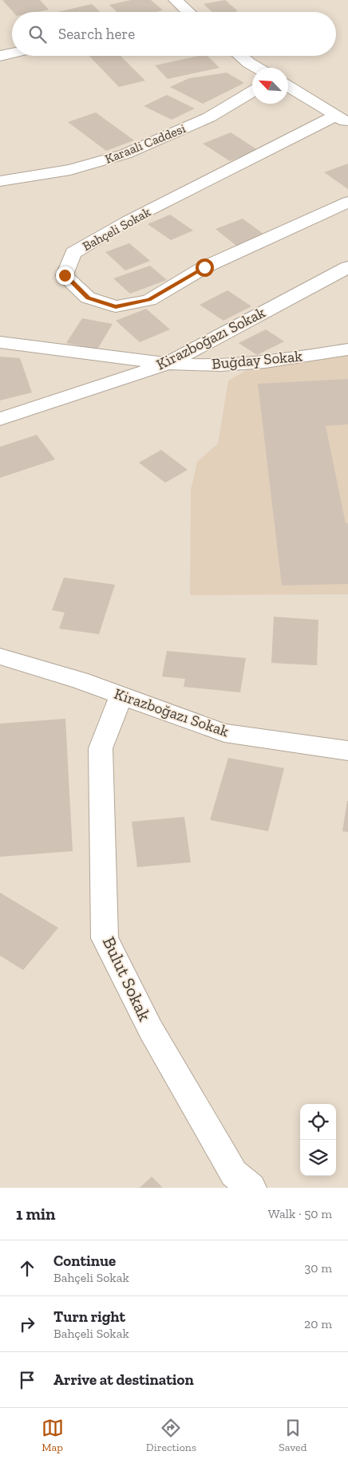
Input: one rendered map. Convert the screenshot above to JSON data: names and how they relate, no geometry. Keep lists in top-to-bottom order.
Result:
{
  "streets": {
    "street": [
      "Karaali Caddesi",
      "Bahçeli Sokak",
      "Kirazboğazı Sokak",
      "Buğday Sokak",
      "Bulut Sokak"
    ]
  },
  "crossings": [
    ["Kirazboğazı Sokak", "Buğday Sokak"],
    ["Kirazboğazı Sokak", "Bulut Sokak"]
  ],
  "north": "top left",
  "page": {
    "search": "Search here",
    "heading": ["1 min", "Walk · 50 m"],
    "list": [
      ["Continue", "Bahçeli Sokak", "30 m"],
      ["Turn right", "Bahçeli Sokak", "20 m"],
      "Arrive at destination"
    ],
    "nav": ["Map", "Directions", "Saved"]
  }
}
